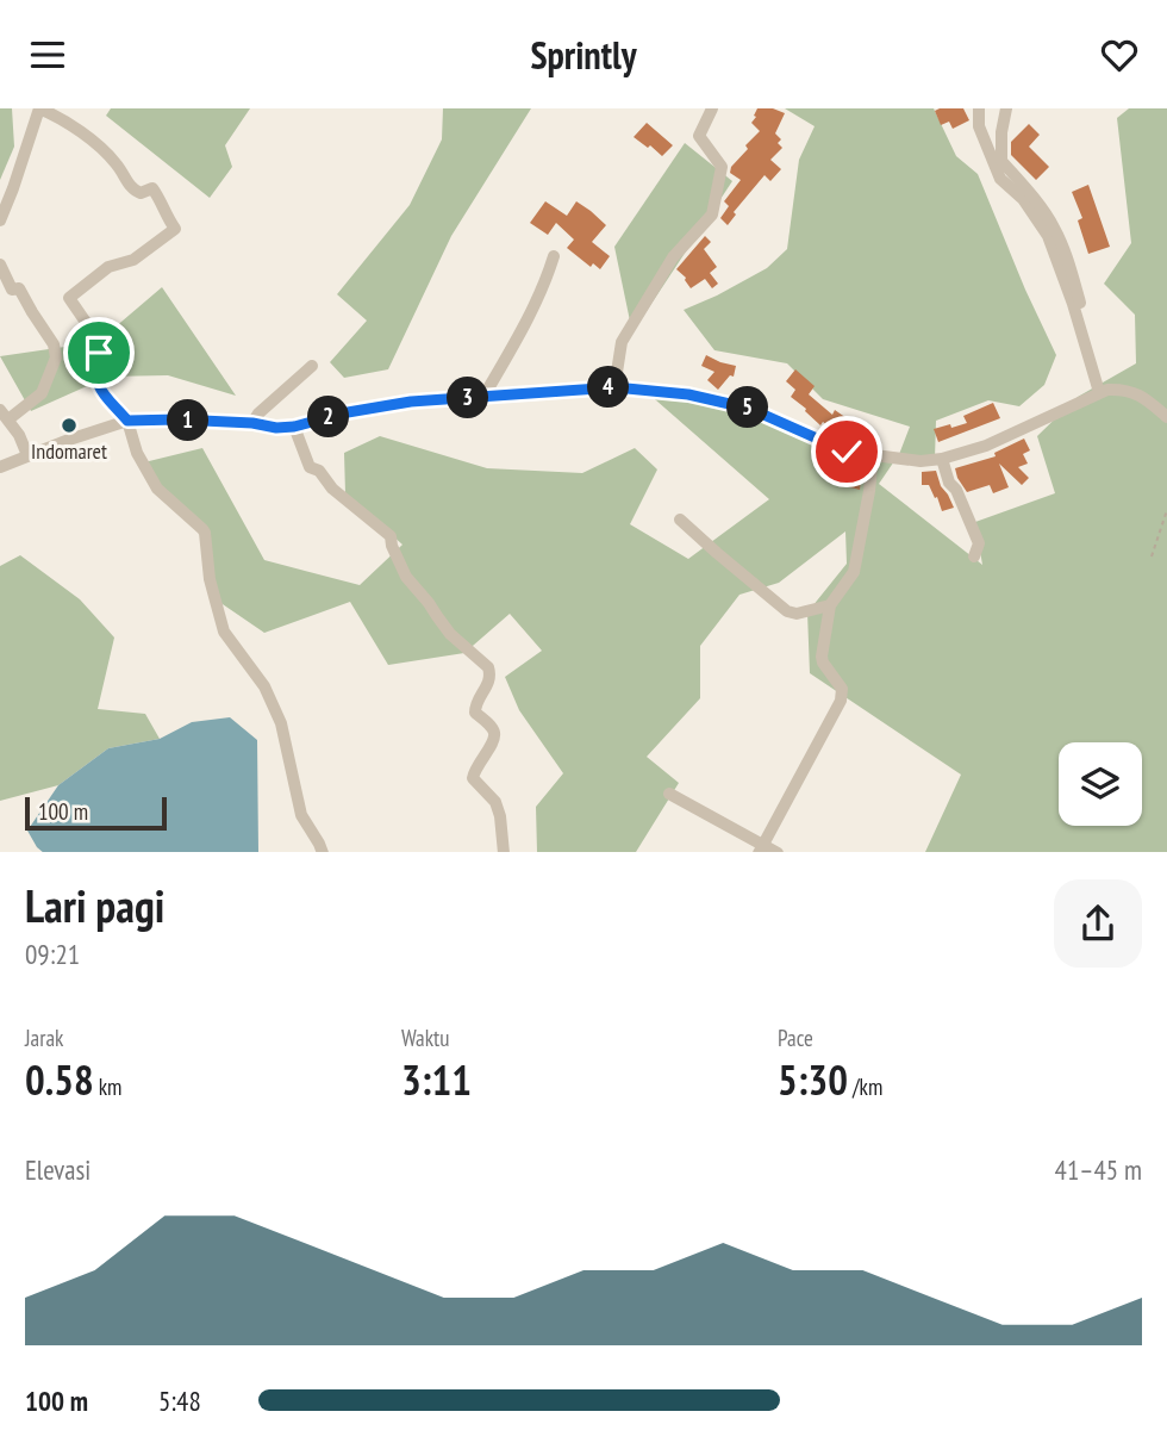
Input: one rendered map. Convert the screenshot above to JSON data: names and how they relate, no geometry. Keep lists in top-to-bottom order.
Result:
{
  "places": ["Indomaret"],
  "scale_bar": "100 m",
  "page": {
    "header": "Sprintly",
    "pins": [
      "4",
      "3",
      "5",
      "2",
      "1"
    ],
    "scale": "100 m",
    "heading": ["Lari pagi", "09:21"],
    "stats": [
      ["Jarak", "0.58 km"],
      ["Waktu", "3:11"],
      ["Pace", "5:30 /km"]
    ],
    "chart": ["Elevasi", "41–45 m"],
    "list": [
      {
        "name": "100 m",
        "note": "5:48"
      }
    ]
  }
}
